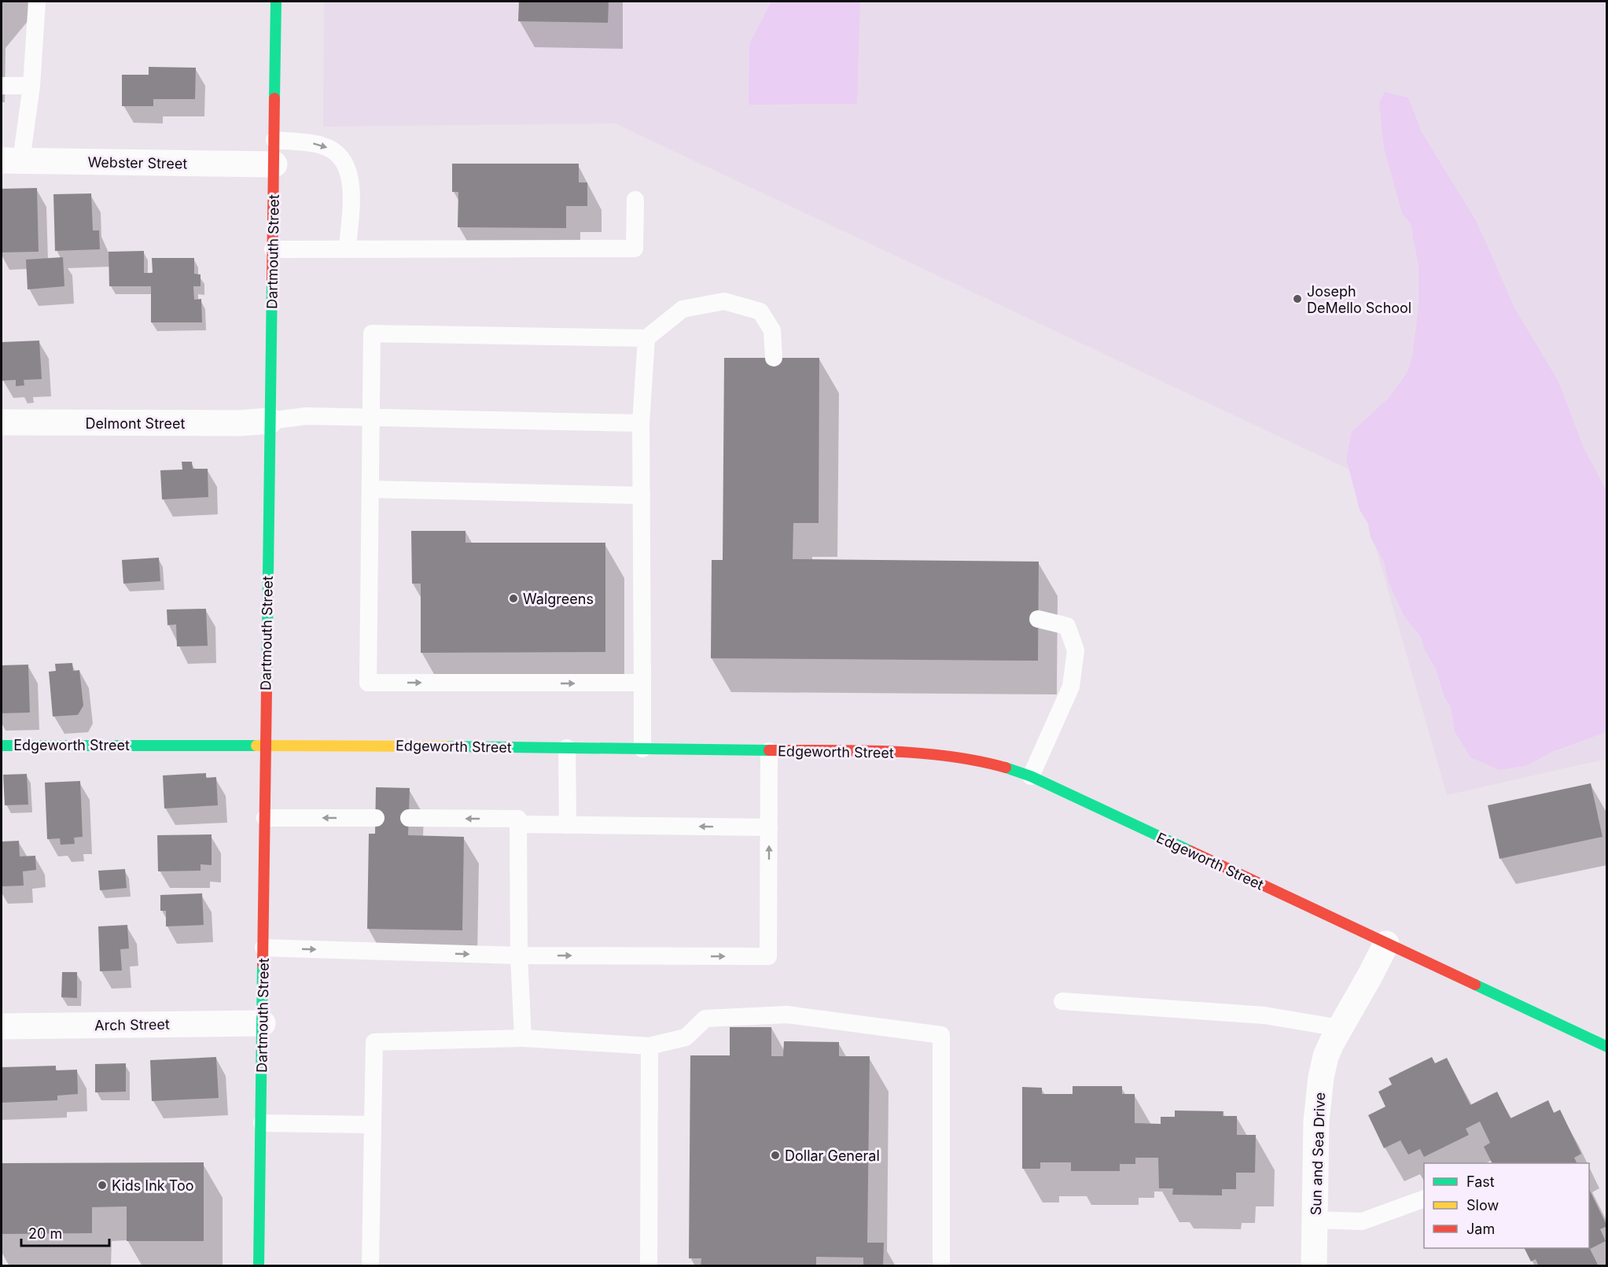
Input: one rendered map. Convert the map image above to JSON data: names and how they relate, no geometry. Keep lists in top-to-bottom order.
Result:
{
  "streets": {
    "street": [
      "Webster Street",
      "Dartmouth Street",
      "Delmont Street",
      "Edgeworth Street",
      "Arch Street",
      "Sun and Sea Drive"
    ]
  },
  "crossings": [
    ["Webster Street", "Dartmouth Street"],
    ["Dartmouth Street", "Delmont Street"],
    ["Dartmouth Street", "Edgeworth Street"],
    ["Dartmouth Street", "Arch Street"],
    ["Edgeworth Street", "Sun and Sea Drive"]
  ],
  "places": [
    "Joseph DeMello School",
    "Walgreens",
    "Dollar General",
    "Kids Ink Too"
  ],
  "legend": ["Fast", "Slow", "Jam"],
  "scale_bar": "20 m"
}
